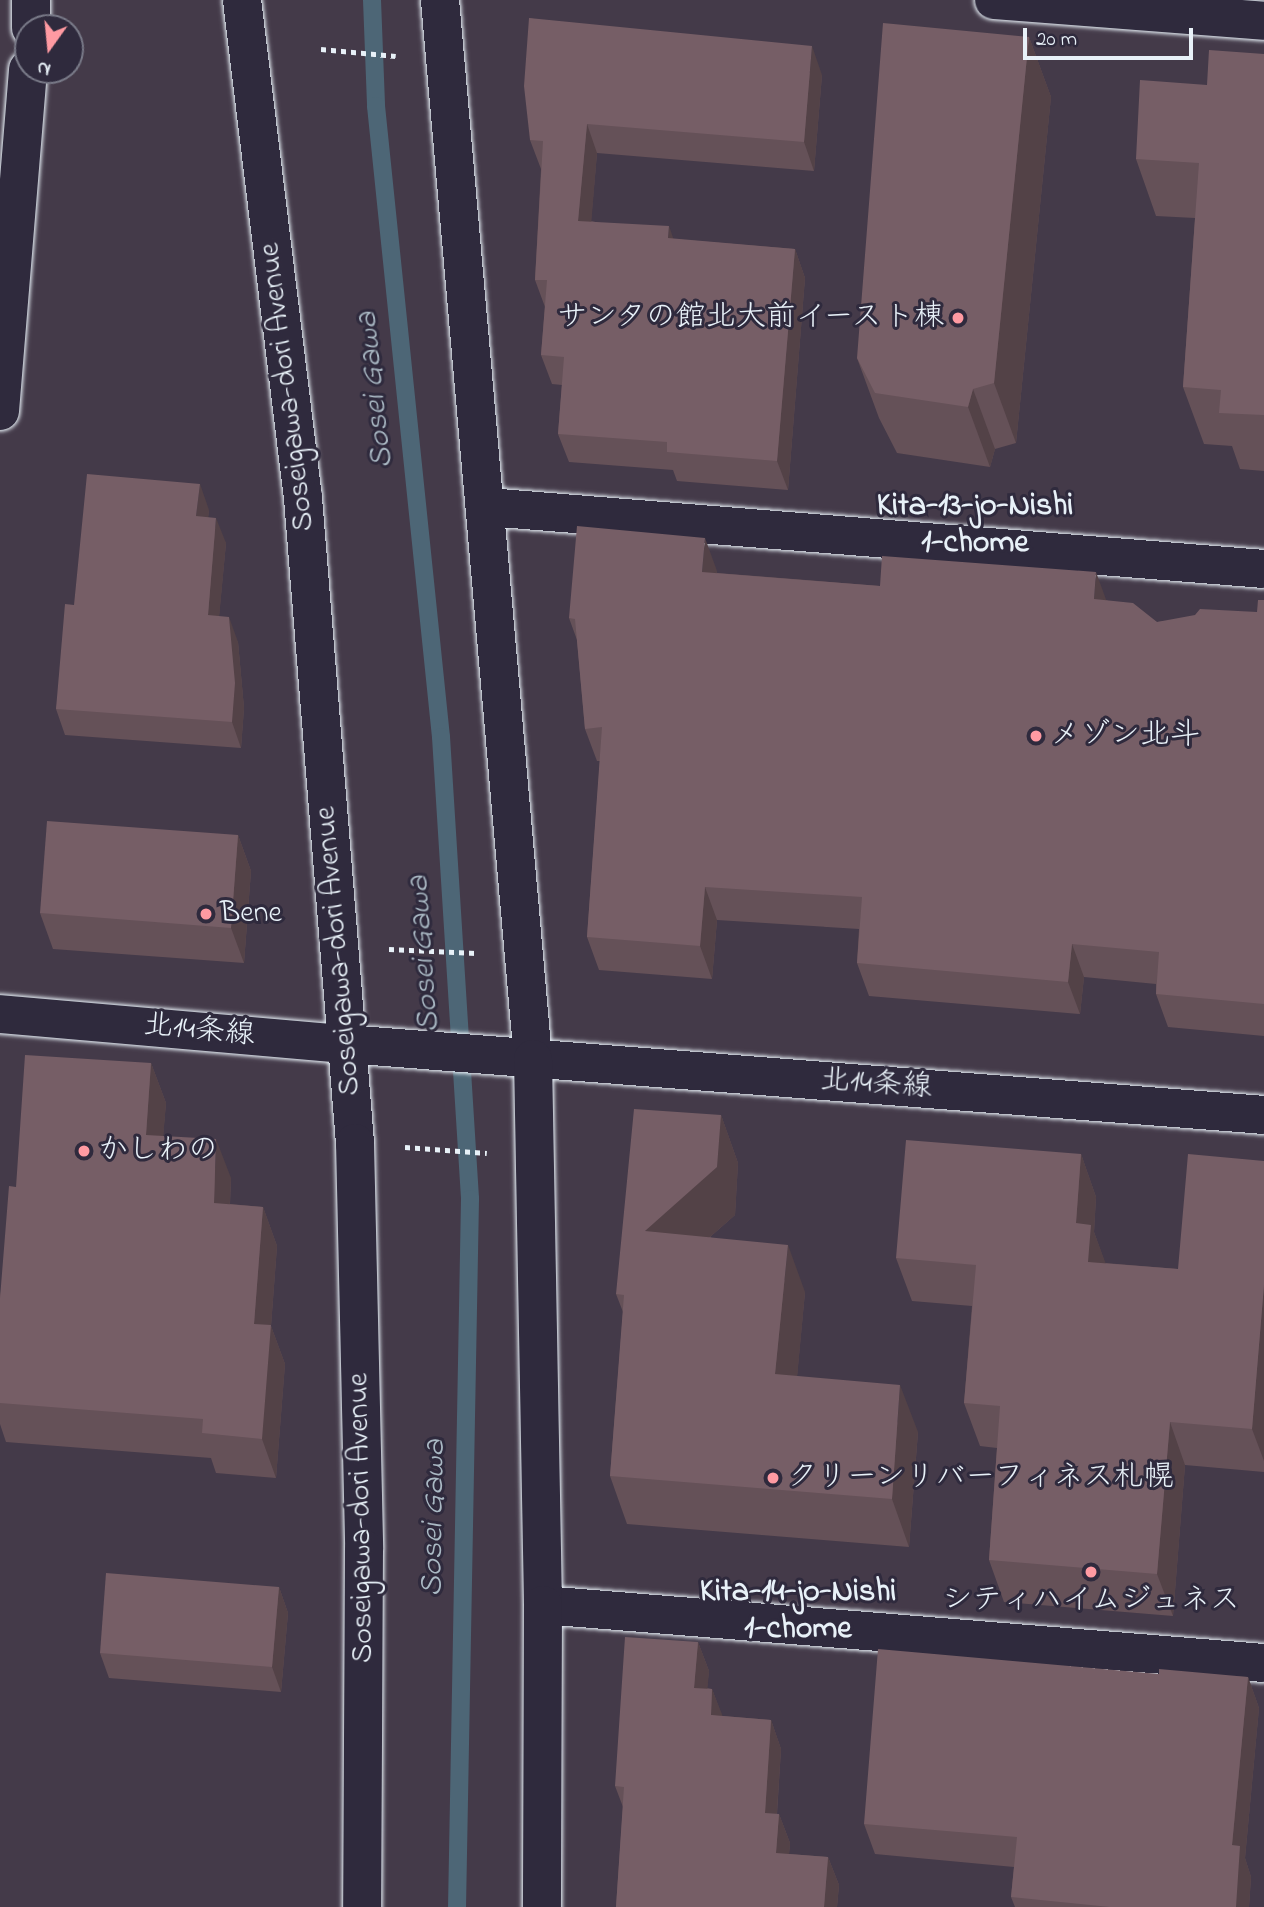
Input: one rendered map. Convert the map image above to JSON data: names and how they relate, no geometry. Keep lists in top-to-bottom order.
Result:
{
  "streets": {
    "main road": ["Soseigawa-dori Avenue", "北14条線"]
  },
  "crossings": [
    ["Soseigawa-dori Avenue", "北14条線"]
  ],
  "districts": ["Kita-13-jo-Nishi 1-chome", "Kita-14-jo-Nishi 1-chome"],
  "water": ["Sosei Gawa"],
  "places": [
    "サンタの館北大前イースト棟",
    "メゾン北斗",
    "Bene",
    "かしわの",
    "クリーンリバーフィネス札幌",
    "シティハイムジュネス"
  ],
  "scale_bar": "20 m",
  "north": "bottom"
}
